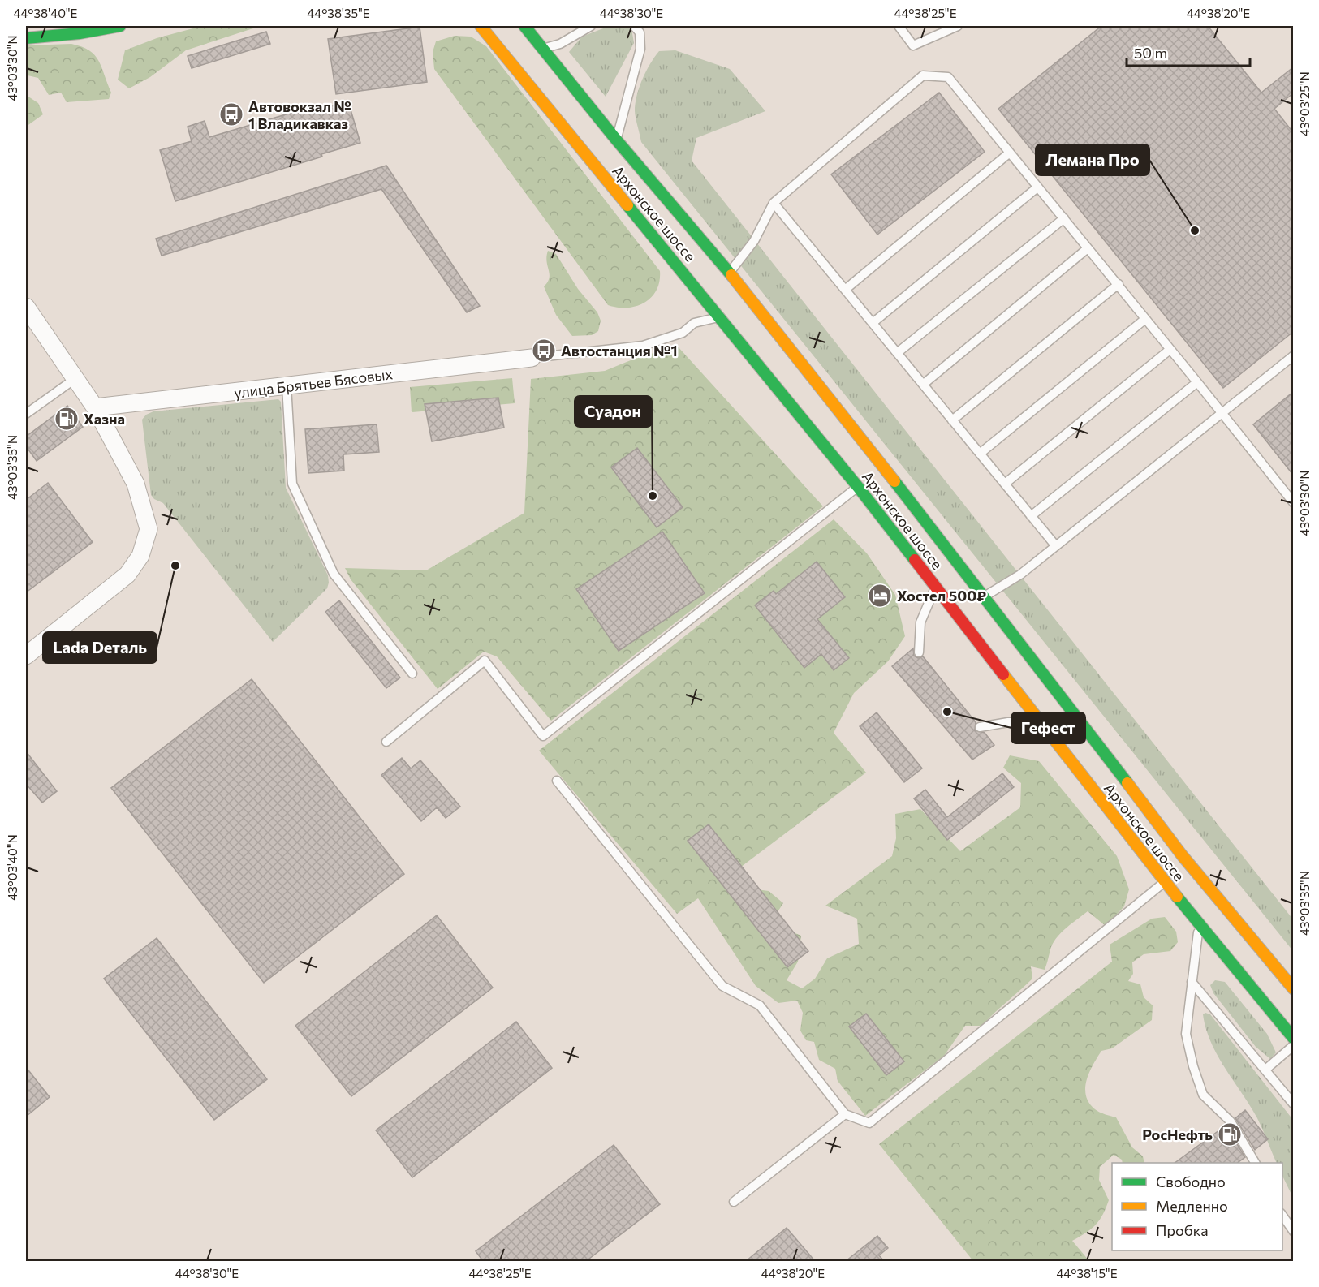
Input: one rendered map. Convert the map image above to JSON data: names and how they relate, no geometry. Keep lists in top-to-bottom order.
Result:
{
  "streets": {
    "main road": ["Архонское шоссе"],
    "street": ["улица Брятьев Бясовых"]
  },
  "places": {
    "bus stop": ["Автовокзал № 1 Владикавказ", "Автостанция №1"],
    "other": [
      "Лемана Про",
      "Суадон",
      "Lada Dеталь",
      "Гефест"
    ],
    "fuel station": ["Хазна", "РосНефть"],
    "hotel": ["Хостел 500₽"]
  },
  "legend": ["Свободно", "Медленно", "Пробка"],
  "scale_bar": "50 m",
  "coordinates": [
    "44°38'40\"E",
    "44°38'35\"E",
    "44°38'30\"E",
    "44°38'25\"E",
    "44°38'20\"E",
    "43°03'30\"N",
    "43°03'25\"N",
    "43°03'35\"N",
    "43°03'40\"N",
    "44°38'15\"E"
  ]
}
